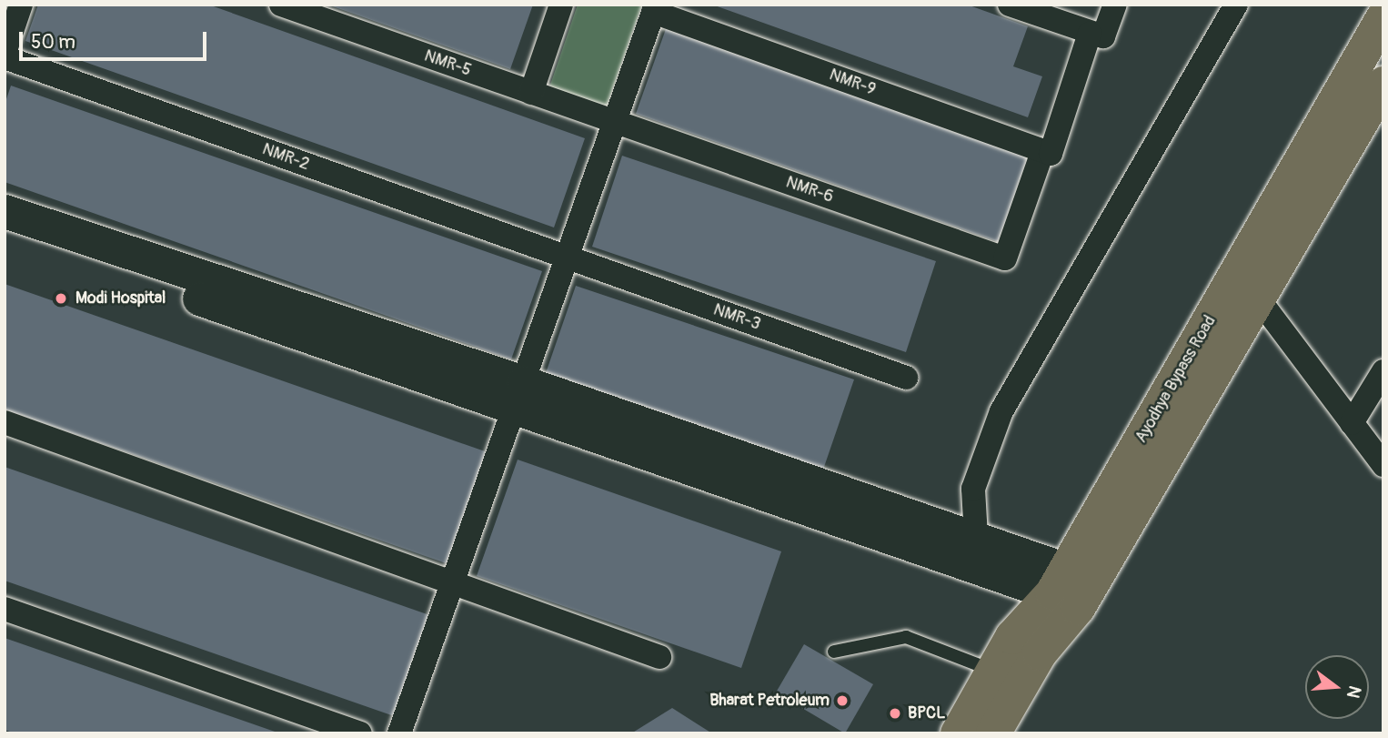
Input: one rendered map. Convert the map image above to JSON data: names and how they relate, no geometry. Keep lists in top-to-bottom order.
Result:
{
  "streets": {
    "main road": ["Ayodhya Bypass Road"],
    "street": [
      "NMR-5",
      "NMR-9",
      "NMR-2",
      "NMR-6",
      "NMR-3"
    ]
  },
  "crossings": [
    ["NMR-5", "NMR-6"],
    ["NMR-9", "NMR-6"],
    ["NMR-2", "NMR-3"]
  ],
  "places": ["Modi Hospital", "Bharat Petroleum", "BPCL"],
  "scale_bar": "50 m",
  "north": "right"
}
